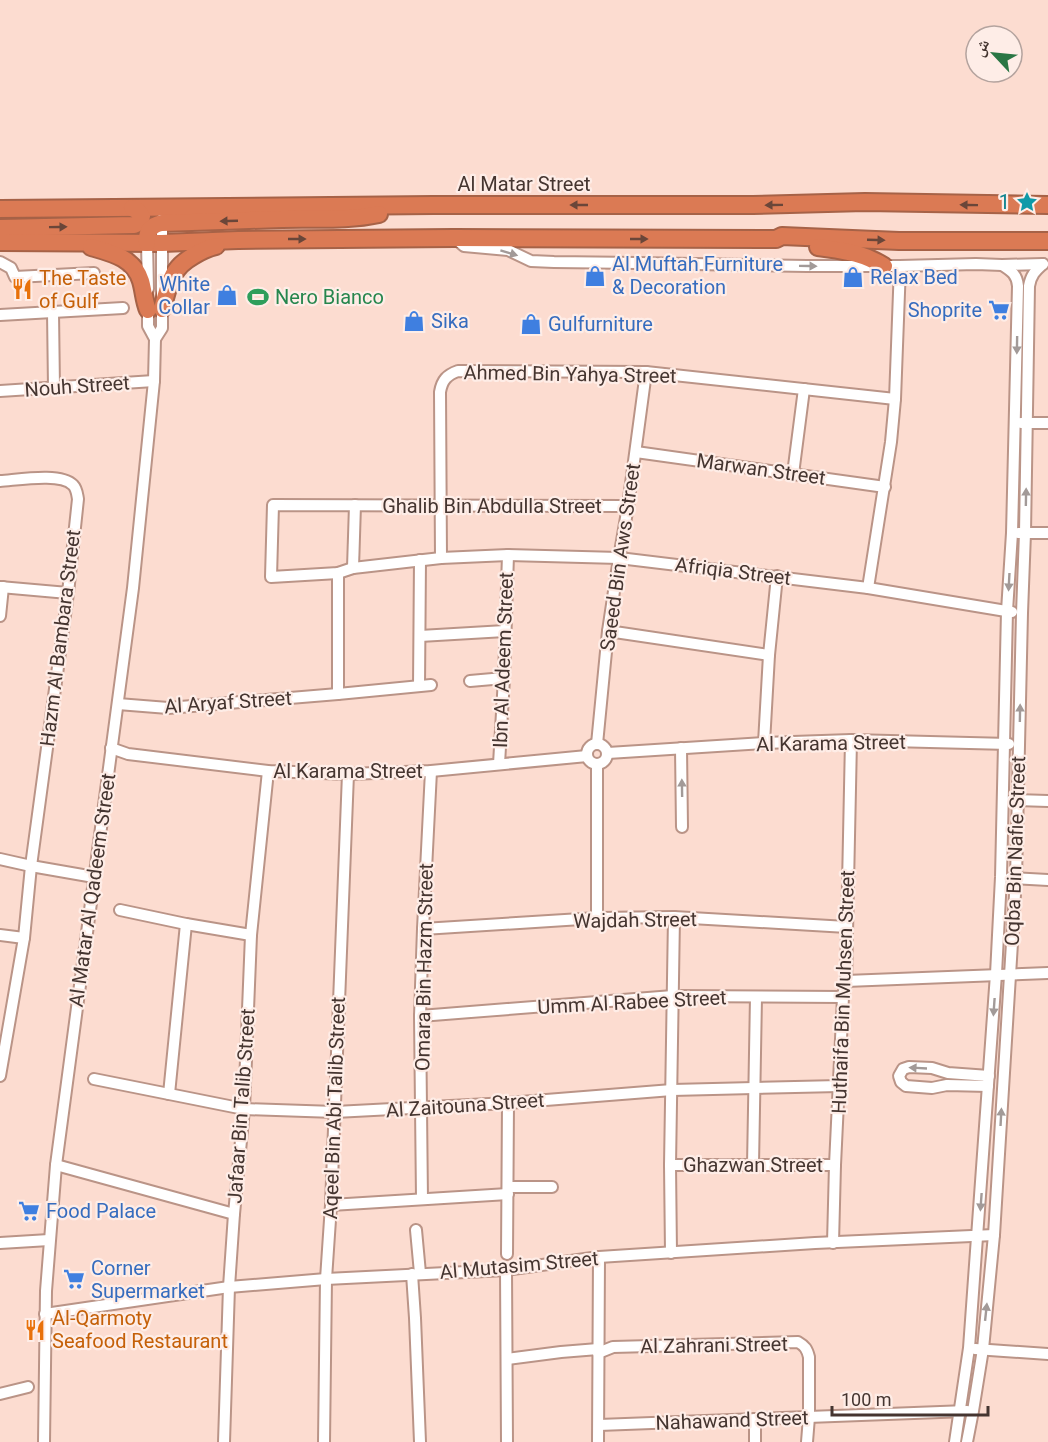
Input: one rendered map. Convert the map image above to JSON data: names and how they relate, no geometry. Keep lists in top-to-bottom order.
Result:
{
  "streets": {
    "highway": ["Al Matar Street"],
    "street": [
      "Ahmed Bin Yahya Street",
      "Nouh Street",
      "Marwan Street",
      "Ghalib Bin Abdulla Street",
      "Saeed Bin Aws Street",
      "Afriqia Street",
      "Hazm Al Bambara Street",
      "Ibn Al Adeem Street",
      "Al Aryaf Street",
      "Al Karama Street",
      "Oqba Bin Nafie Street",
      "Al Matar Al Qadeem Street",
      "Wajdah Street",
      "Omara Bin Hazm Street",
      "Huthaifa Bin Muhsen Street",
      "Umm Al Rabee Street",
      "Al Zaitouna Street",
      "Jafaar Bin Talib Street",
      "Aqeel Bin Abi Talib Street",
      "Ghazwan Street",
      "Al Mutasim Street",
      "Al Zahrani Street",
      "Nahawand Street"
    ]
  },
  "crossings": [
    ["Ahmed Bin Yahya Street", "Ghalib Bin Abdulla Street"],
    ["Ahmed Bin Yahya Street", "Saeed Bin Aws Street"],
    ["Nouh Street", "Al Matar Al Qadeem Street"],
    ["Marwan Street", "Saeed Bin Aws Street"],
    ["Ghalib Bin Abdulla Street", "Saeed Bin Aws Street"],
    ["Ghalib Bin Abdulla Street", "Afriqia Street"],
    ["Saeed Bin Aws Street", "Afriqia Street"],
    ["Saeed Bin Aws Street", "Al Karama Street"],
    ["Afriqia Street", "Ibn Al Adeem Street"],
    ["Afriqia Street", "Oqba Bin Nafie Street"],
    ["Ibn Al Adeem Street", "Al Karama Street"],
    ["Al Aryaf Street", "Al Matar Al Qadeem Street"],
    ["Al Karama Street", "Oqba Bin Nafie Street"],
    ["Al Karama Street", "Al Matar Al Qadeem Street"],
    ["Al Karama Street", "Omara Bin Hazm Street"],
    ["Al Karama Street", "Huthaifa Bin Muhsen Street"],
    ["Al Karama Street", "Jafaar Bin Talib Street"],
    ["Al Karama Street", "Aqeel Bin Abi Talib Street"],
    ["Oqba Bin Nafie Street", "Al Mutasim Street"],
    ["Oqba Bin Nafie Street", "Nahawand Street"],
    ["Al Matar Al Qadeem Street", "Al Mutasim Street"],
    ["Wajdah Street", "Omara Bin Hazm Street"],
    ["Wajdah Street", "Huthaifa Bin Muhsen Street"],
    ["Omara Bin Hazm Street", "Umm Al Rabee Street"],
    ["Omara Bin Hazm Street", "Al Zaitouna Street"],
    ["Huthaifa Bin Muhsen Street", "Umm Al Rabee Street"],
    ["Huthaifa Bin Muhsen Street", "Al Zaitouna Street"],
    ["Huthaifa Bin Muhsen Street", "Ghazwan Street"],
    ["Huthaifa Bin Muhsen Street", "Al Mutasim Street"],
    ["Al Zaitouna Street", "Jafaar Bin Talib Street"],
    ["Al Zaitouna Street", "Aqeel Bin Abi Talib Street"],
    ["Jafaar Bin Talib Street", "Al Mutasim Street"],
    ["Aqeel Bin Abi Talib Street", "Al Mutasim Street"],
    ["Al Zahrani Street", "Nahawand Street"]
  ],
  "places": {
    "place": ["1"],
    "shop": [
      "Al Muftah Furniture & Decoration",
      "Relax Bed",
      "White Collar",
      "Sika",
      "Gulfurniture"
    ],
    "restaurant": ["The Taste of Gulf", "Al-Qarmoty Seafood Restaurant"],
    "sports": ["Nero Bianco"],
    "supermarket": ["Shoprite", "Food Palace", "Corner Supermarket"]
  },
  "scale_bar": "100 m",
  "north": "top left"
}
